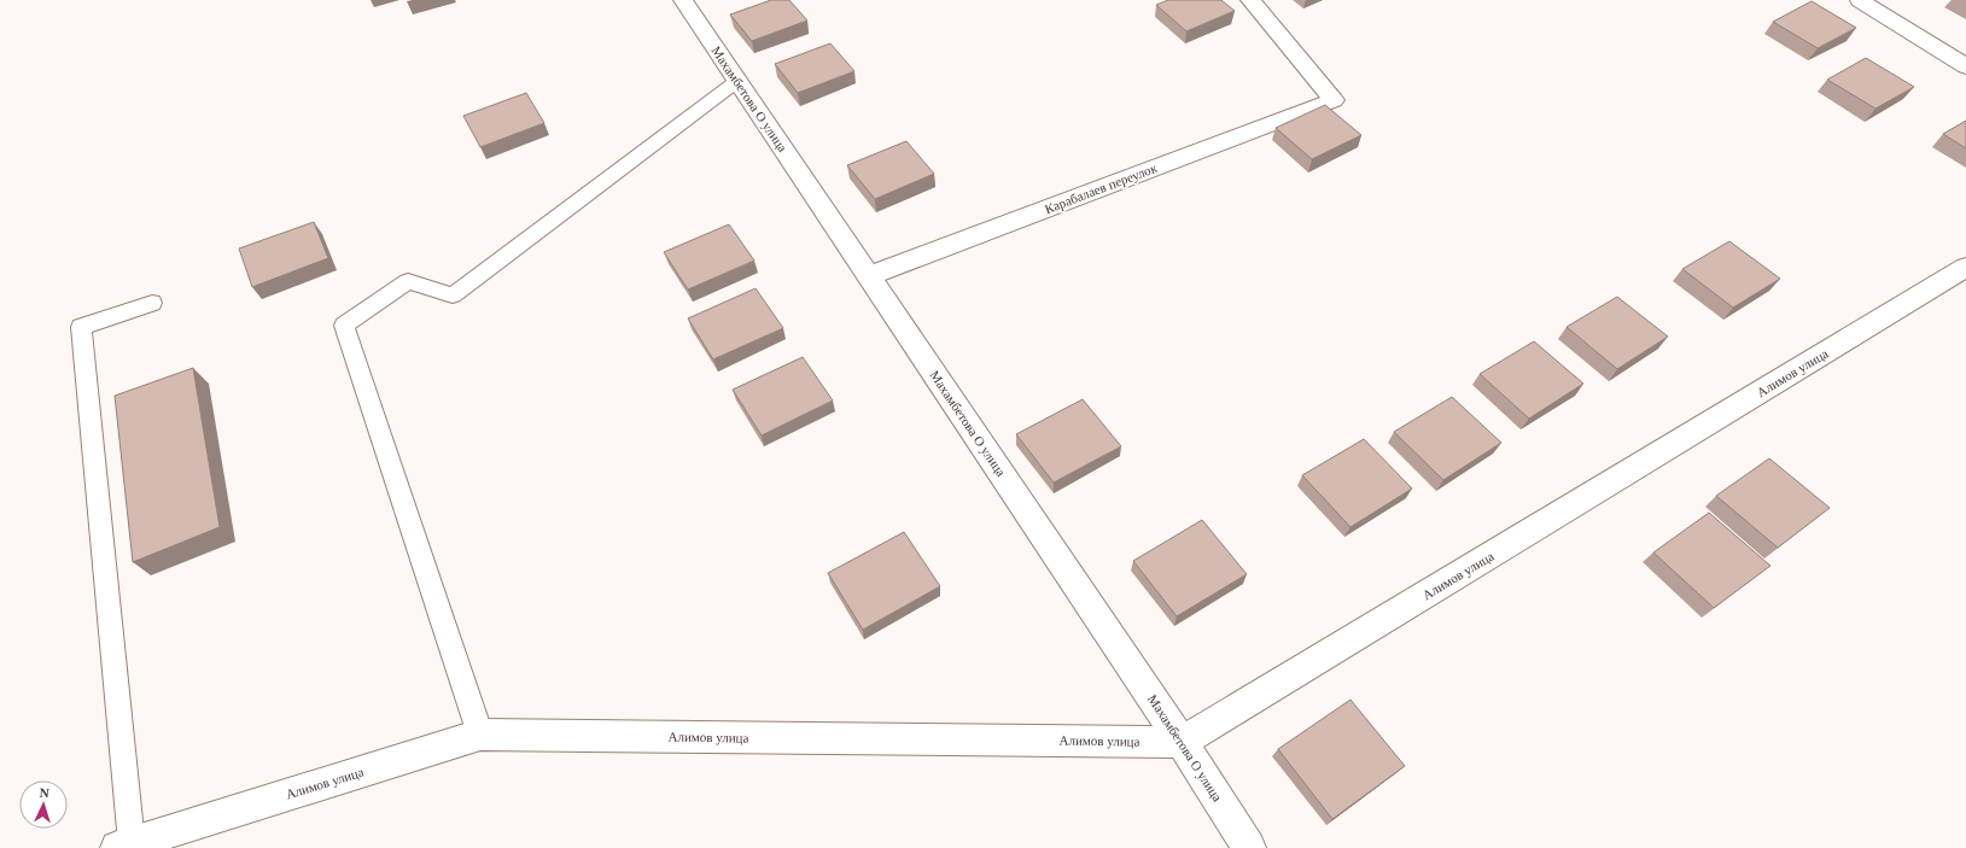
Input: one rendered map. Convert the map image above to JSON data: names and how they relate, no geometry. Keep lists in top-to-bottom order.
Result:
{
  "streets": {
    "street": ["Махамбетова О улица", "Карабалаев переулок", "Алимов улица"]
  },
  "crossings": [
    ["Махамбетова О улица", "Карабалаев переулок"],
    ["Махамбетова О улица", "Алимов улица"]
  ],
  "north": "top"
}
